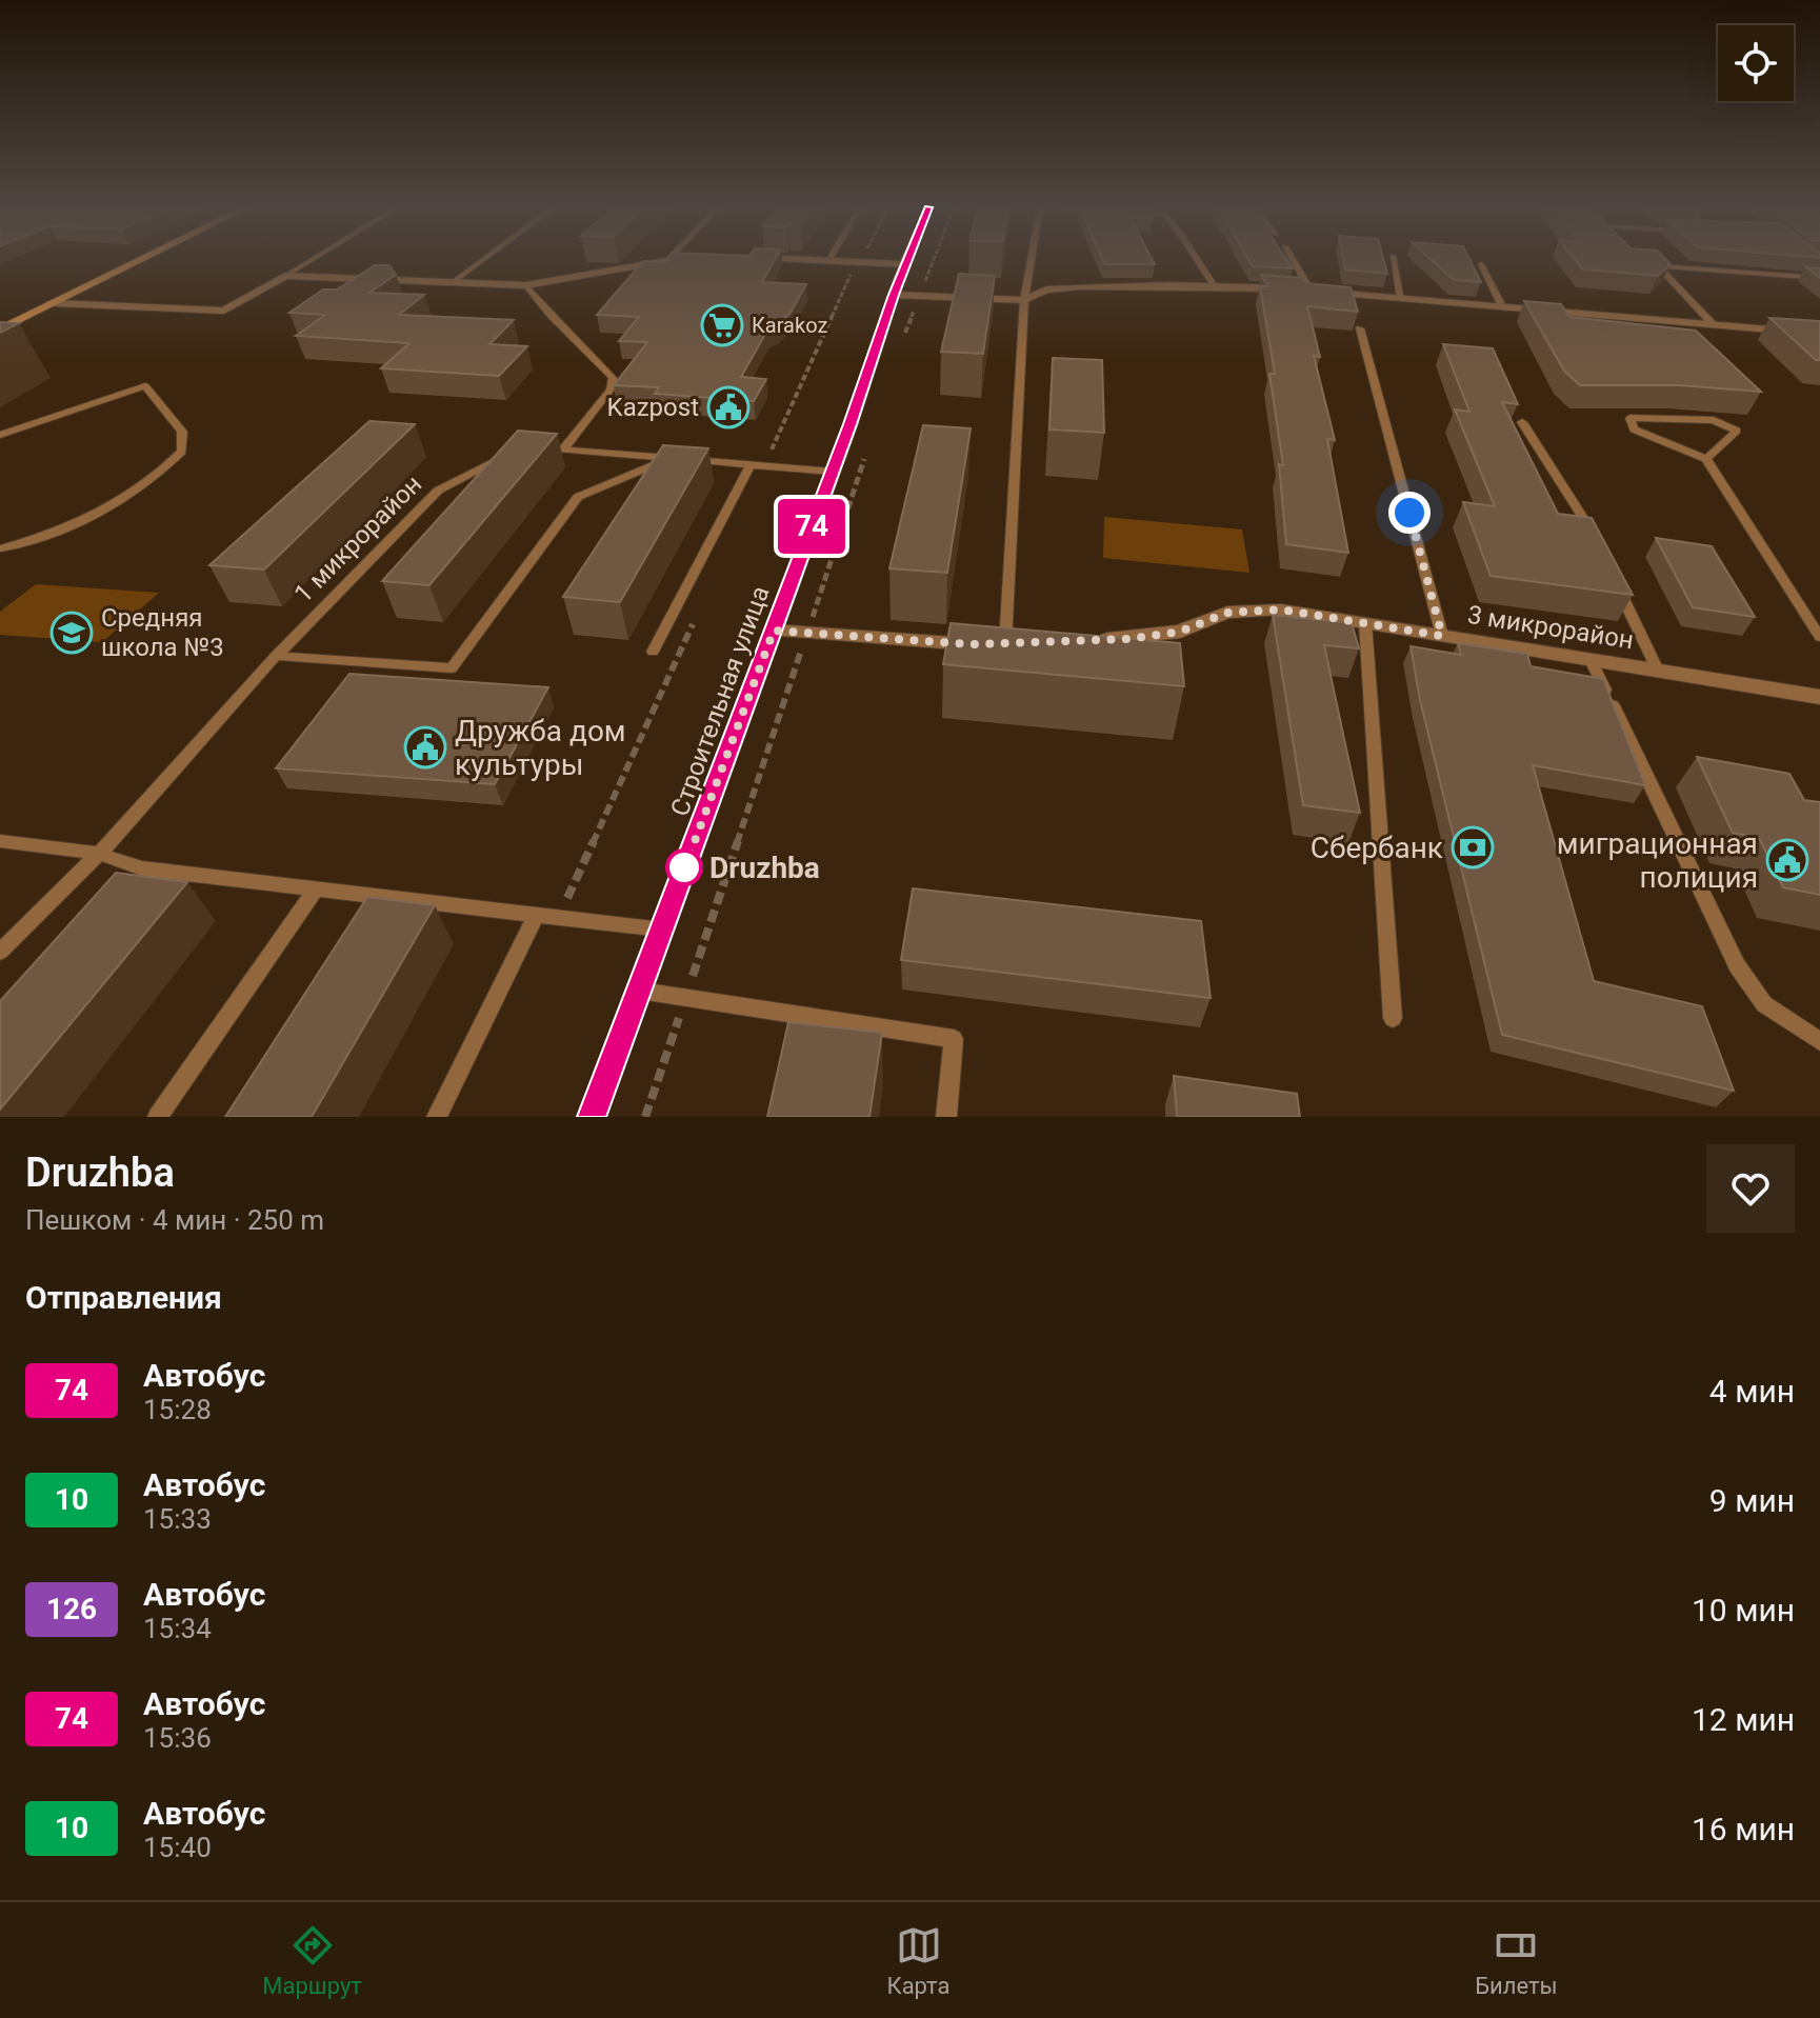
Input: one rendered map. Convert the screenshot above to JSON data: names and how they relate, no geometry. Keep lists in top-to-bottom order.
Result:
{
  "streets": {
    "main road": ["Строительная улица"],
    "street": ["3 микрорайон"],
    "lane": ["1 микрорайон"]
  },
  "places": {
    "supermarket": ["Кarakoz"],
    "public building": ["Kazpost", "Дружба дом культуры", "миграционная полиция"],
    "school or university": ["Средняя школа №3"],
    "bank": ["Сбербанк"],
    "other": ["Druzhba"]
  },
  "lines": ["bus line 74"],
  "page": {
    "on_map": "74",
    "heading": [
      ["Druzhba", "Пешком · 4 мин · 250 m"],
      "Отправления"
    ],
    "list": [
      {
        "mark": "74",
        "name": "Автобус",
        "note": "15:28",
        "value": "4 мин"
      },
      {
        "mark": "10",
        "name": "Автобус",
        "note": "15:33",
        "value": "9 мин"
      },
      {
        "mark": "126",
        "name": "Автобус",
        "note": "15:34",
        "value": "10 мин"
      },
      {
        "mark": "74",
        "name": "Автобус",
        "note": "15:36",
        "value": "12 мин"
      },
      {
        "mark": "10",
        "name": "Автобус",
        "note": "15:40",
        "value": "16 мин"
      }
    ],
    "tabs": ["Маршрут", "Карта", "Билеты"]
  }
}
